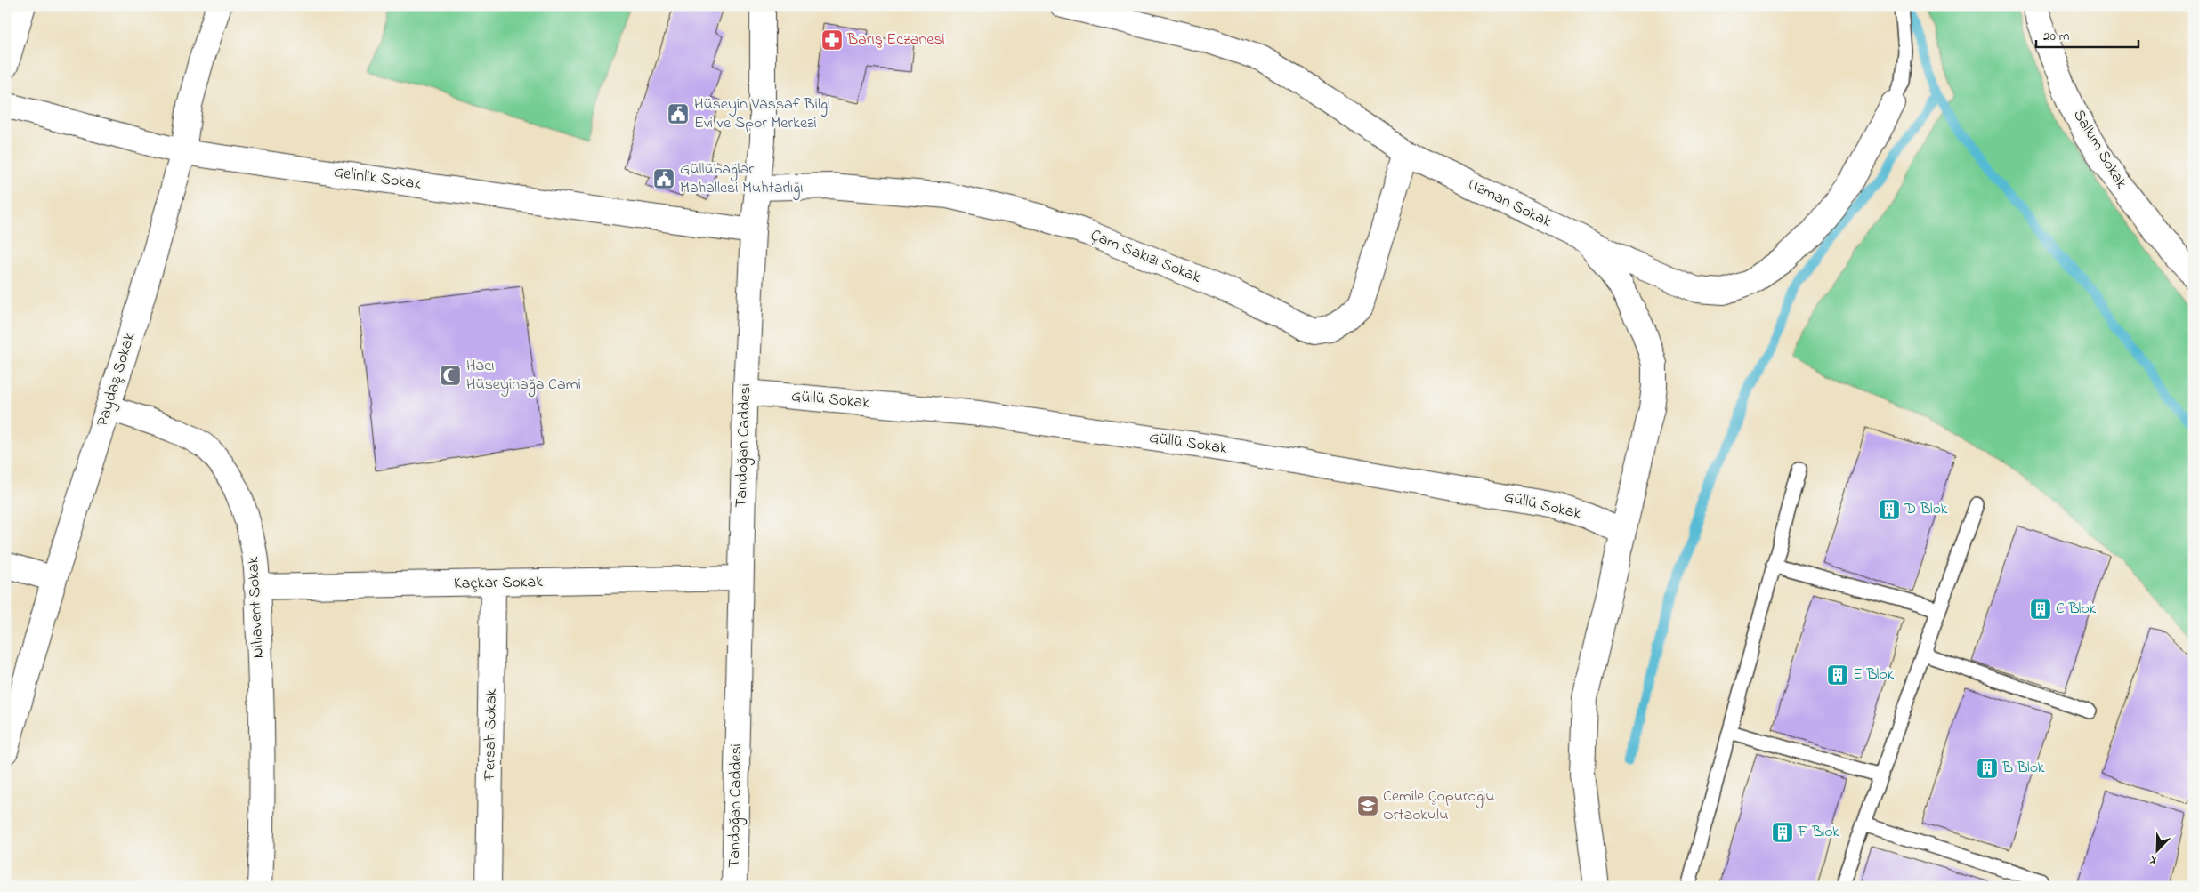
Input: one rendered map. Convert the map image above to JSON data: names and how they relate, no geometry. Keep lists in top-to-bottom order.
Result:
{
  "streets": {
    "street": [
      "Salkım Sokak",
      "Gelinlik Sokak",
      "Uzman Sokak",
      "Çam Sakızı Sokak",
      "Paydaş Sokak",
      "Güllü Sokak",
      "Tandoğan Caddesi",
      "Kaçkar Sokak",
      "Nihavent Sokak",
      "Fersah Sokak"
    ]
  },
  "crossings": [
    ["Gelinlik Sokak", "Paydaş Sokak"],
    ["Gelinlik Sokak", "Tandoğan Caddesi"],
    ["Uzman Sokak", "Çam Sakızı Sokak"],
    ["Çam Sakızı Sokak", "Tandoğan Caddesi"],
    ["Paydaş Sokak", "Nihavent Sokak"],
    ["Güllü Sokak", "Tandoğan Caddesi"],
    ["Tandoğan Caddesi", "Kaçkar Sokak"],
    ["Kaçkar Sokak", "Nihavent Sokak"],
    ["Kaçkar Sokak", "Fersah Sokak"]
  ],
  "places": {
    "pharmacy": ["Barış Eczanesi"],
    "public building": ["Hüseyin Vassaf Bilgi Evi ve Spor Merkezi", "Güllübağlar Mahallesi Muhtarlığı"],
    "mosque": ["Hacı Hüseyinağa Cami"],
    "building": [
      "D Blok",
      "C Blok",
      "E Blok",
      "B Blok",
      "F Blok"
    ],
    "school or university": ["Cemile Çopuroğlu Ortaokulu"]
  },
  "scale_bar": "20 m",
  "north": "bottom left"
}
